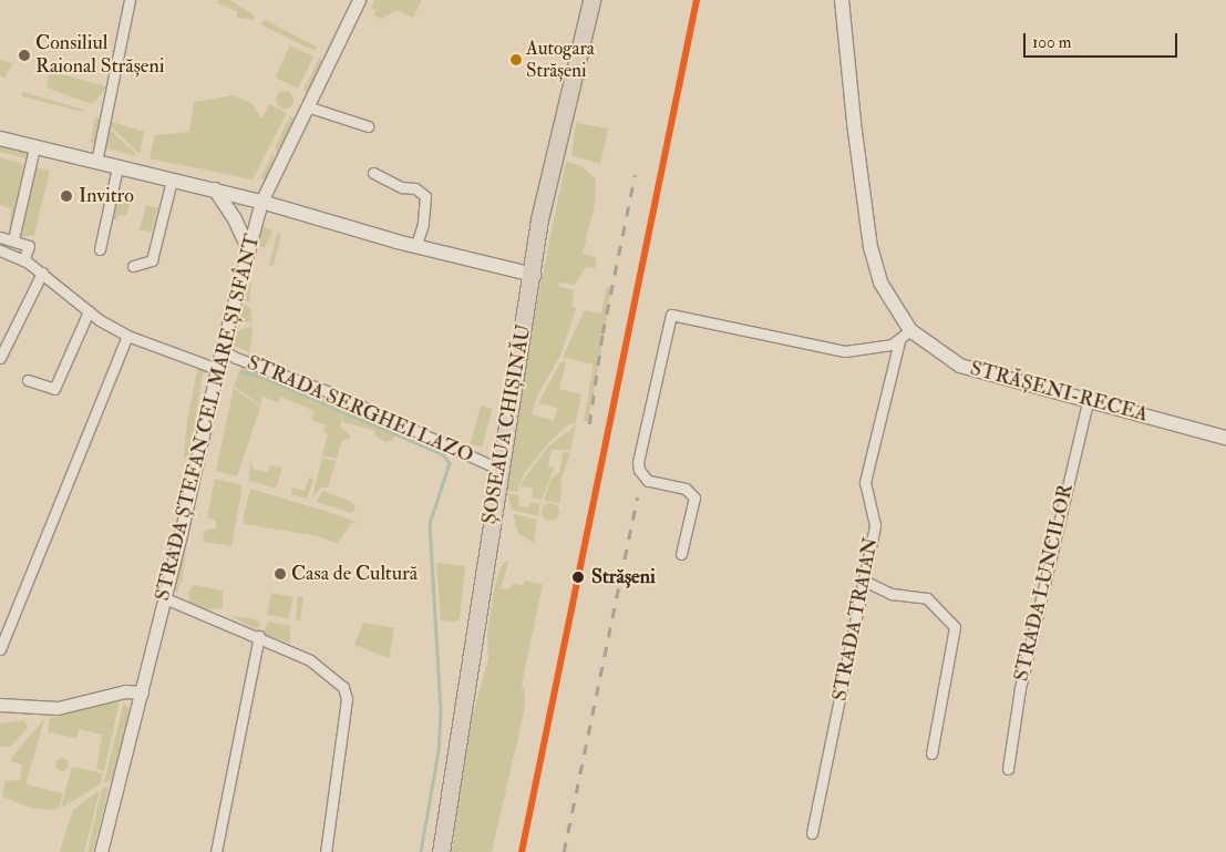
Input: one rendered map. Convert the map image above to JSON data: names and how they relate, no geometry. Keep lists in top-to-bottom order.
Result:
{
  "streets": {
    "highway": ["ȘOSEAUA CHIȘINĂU"],
    "main road": ["STRĂȘENI-RECEA"],
    "street": [
      "STRADA SERGHEI LAZO",
      "STRADA ȘTEFAN CEL MARE ȘI SFÂNT",
      "STRADA LUNCILOR",
      "STRADA TRAIAN"
    ]
  },
  "crossings": [
    ["STRĂȘENI-RECEA", "STRADA LUNCILOR"],
    ["STRADA SERGHEI LAZO", "STRADA ȘTEFAN CEL MARE ȘI SFÂNT"],
    ["STRADA SERGHEI LAZO", "ȘOSEAUA CHIȘINĂU"]
  ],
  "places": [
    "Consiliul Raional Strășeni",
    "Autogara Strășeni",
    "Invitro",
    "Casa de Cultură",
    "Strășeni"
  ],
  "scale_bar": "100 m"
}
